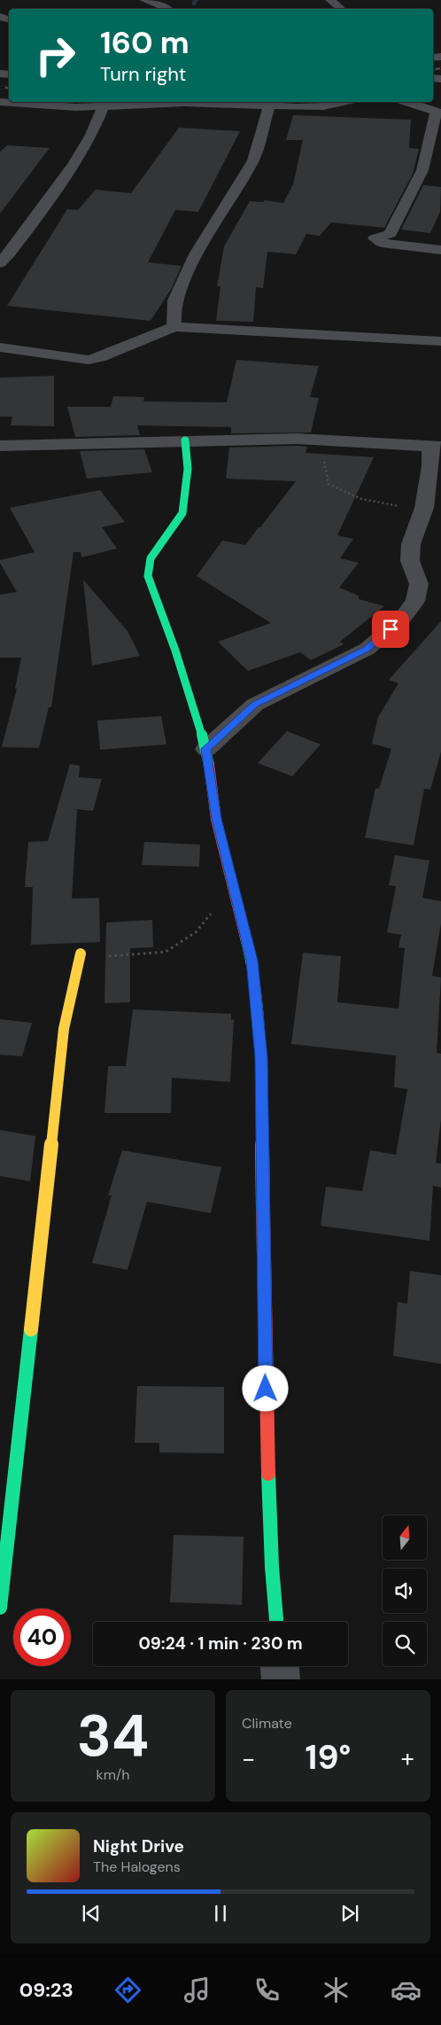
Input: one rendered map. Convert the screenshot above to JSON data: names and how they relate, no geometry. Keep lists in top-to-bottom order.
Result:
{
  "north": "top",
  "page": {
    "turn": ["160 m", "Turn right"],
    "limit": "40",
    "trip": "09:24 · 1 min · 230 m",
    "tile": [
      ["34", "km/h"],
      "Climate"
    ],
    "heat": ["−", "19°", "+"],
    "song": ["Night Drive", "The Halogens"],
    "tabs": "09:23"
  }
}
